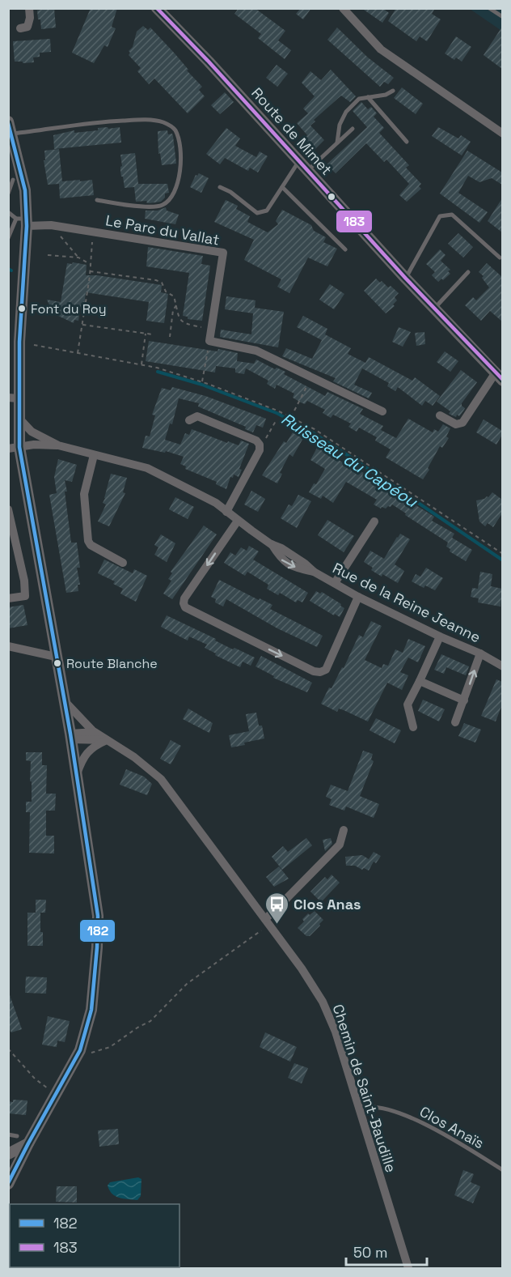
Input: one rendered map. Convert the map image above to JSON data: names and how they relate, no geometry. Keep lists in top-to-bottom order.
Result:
{
  "streets": {
    "street": [
      "Route de Mimet",
      "Le Parc du Vallat",
      "Rue de la Reine Jeanne",
      "Chemin de Saint-Baudille"
    ],
    "lane": ["Clos Anaïs"]
  },
  "crossings": [
    ["Chemin de Saint-Baudille", "Clos Anaïs"]
  ],
  "water": ["Ruisseau du Capéou"],
  "places": {
    "other": ["Font du Roy", "Route Blanche"],
    "bus stop": ["Clos Anas"]
  },
  "lines": ["transit line 183", "transit line 182"],
  "legend": ["182", "183"],
  "scale_bar": "50 m"
}
